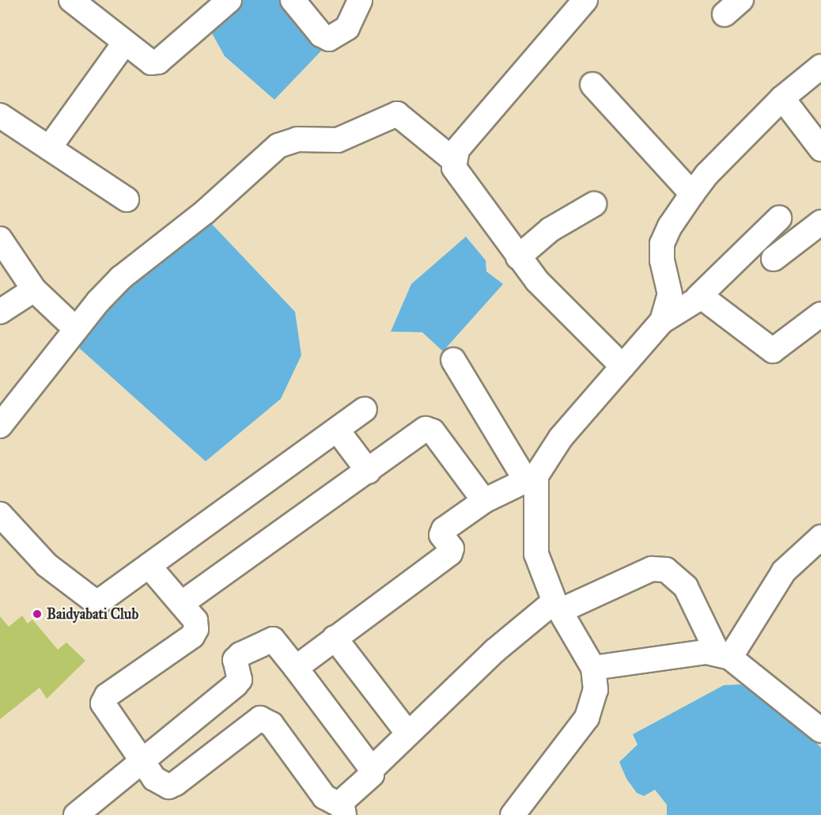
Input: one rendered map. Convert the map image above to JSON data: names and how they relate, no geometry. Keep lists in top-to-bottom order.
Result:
{
  "places": ["Baidyabati Club"]
}
